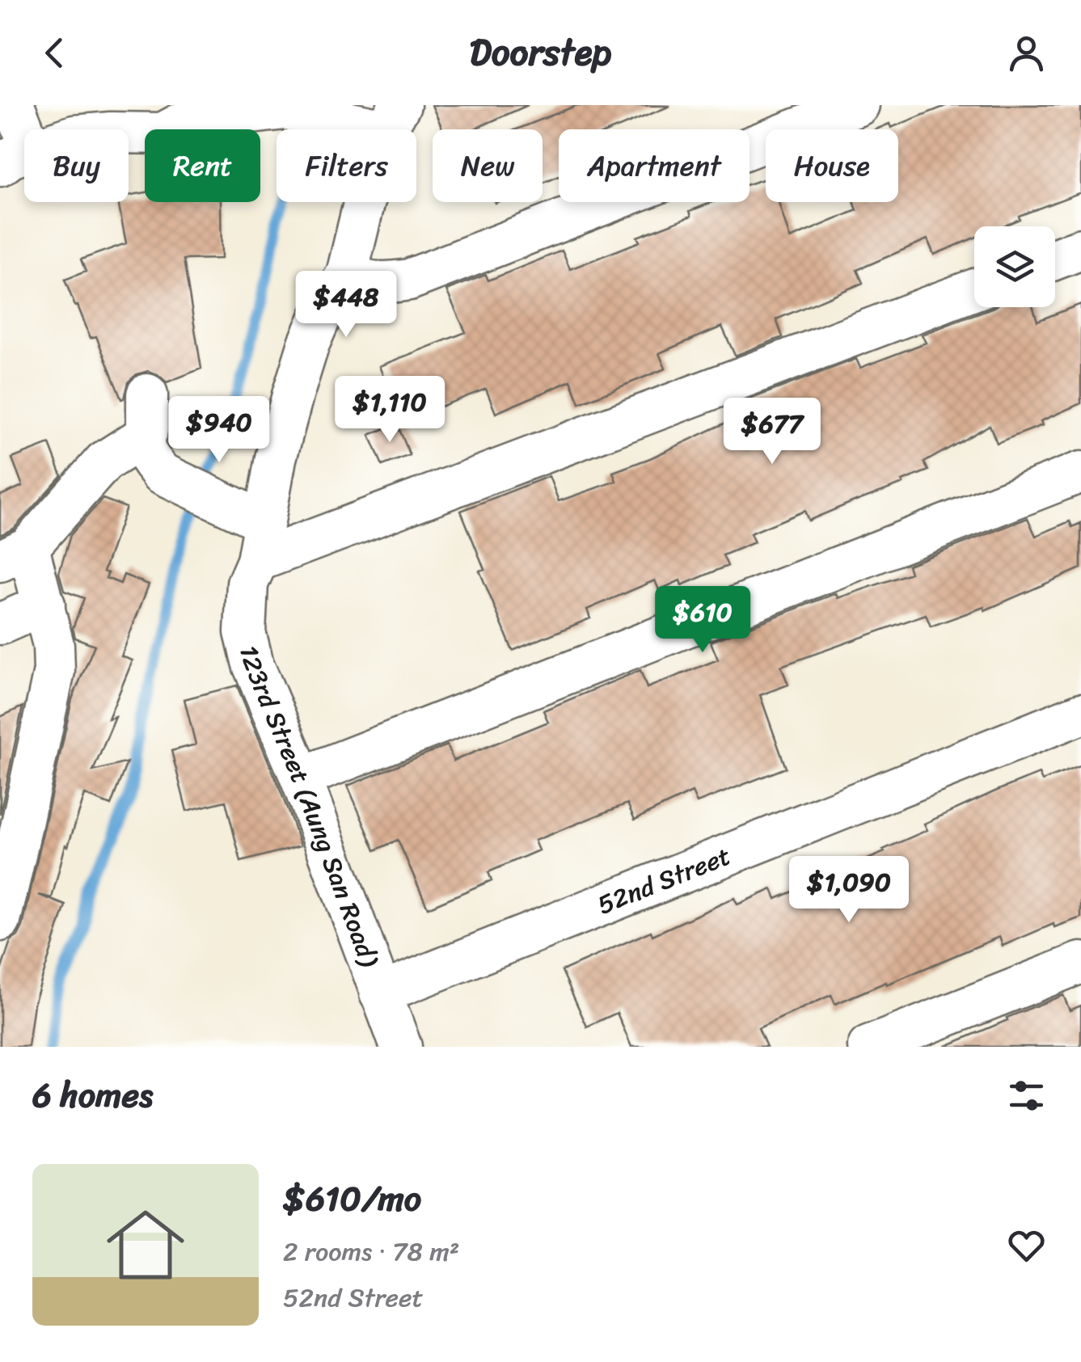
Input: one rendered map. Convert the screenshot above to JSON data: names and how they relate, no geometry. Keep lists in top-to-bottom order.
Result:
{
  "streets": {
    "street": ["123rd Street (Aung San Road)", "52nd Street"]
  },
  "crossings": [
    ["123rd Street (Aung San Road)", "52nd Street"]
  ],
  "page": {
    "header": "Doorstep",
    "chip": [
      "Buy",
      "Rent",
      "Filters",
      "New",
      "Apartment",
      "House"
    ],
    "price": [
      "$448",
      "$1,110",
      "$940",
      "$677",
      "$610",
      "$1,090"
    ],
    "heading": "6 homes",
    "list": [
      {
        "name": "$610/mo",
        "note": "2 rooms · 78 m² · 52nd Street"
      }
    ]
  }
}
